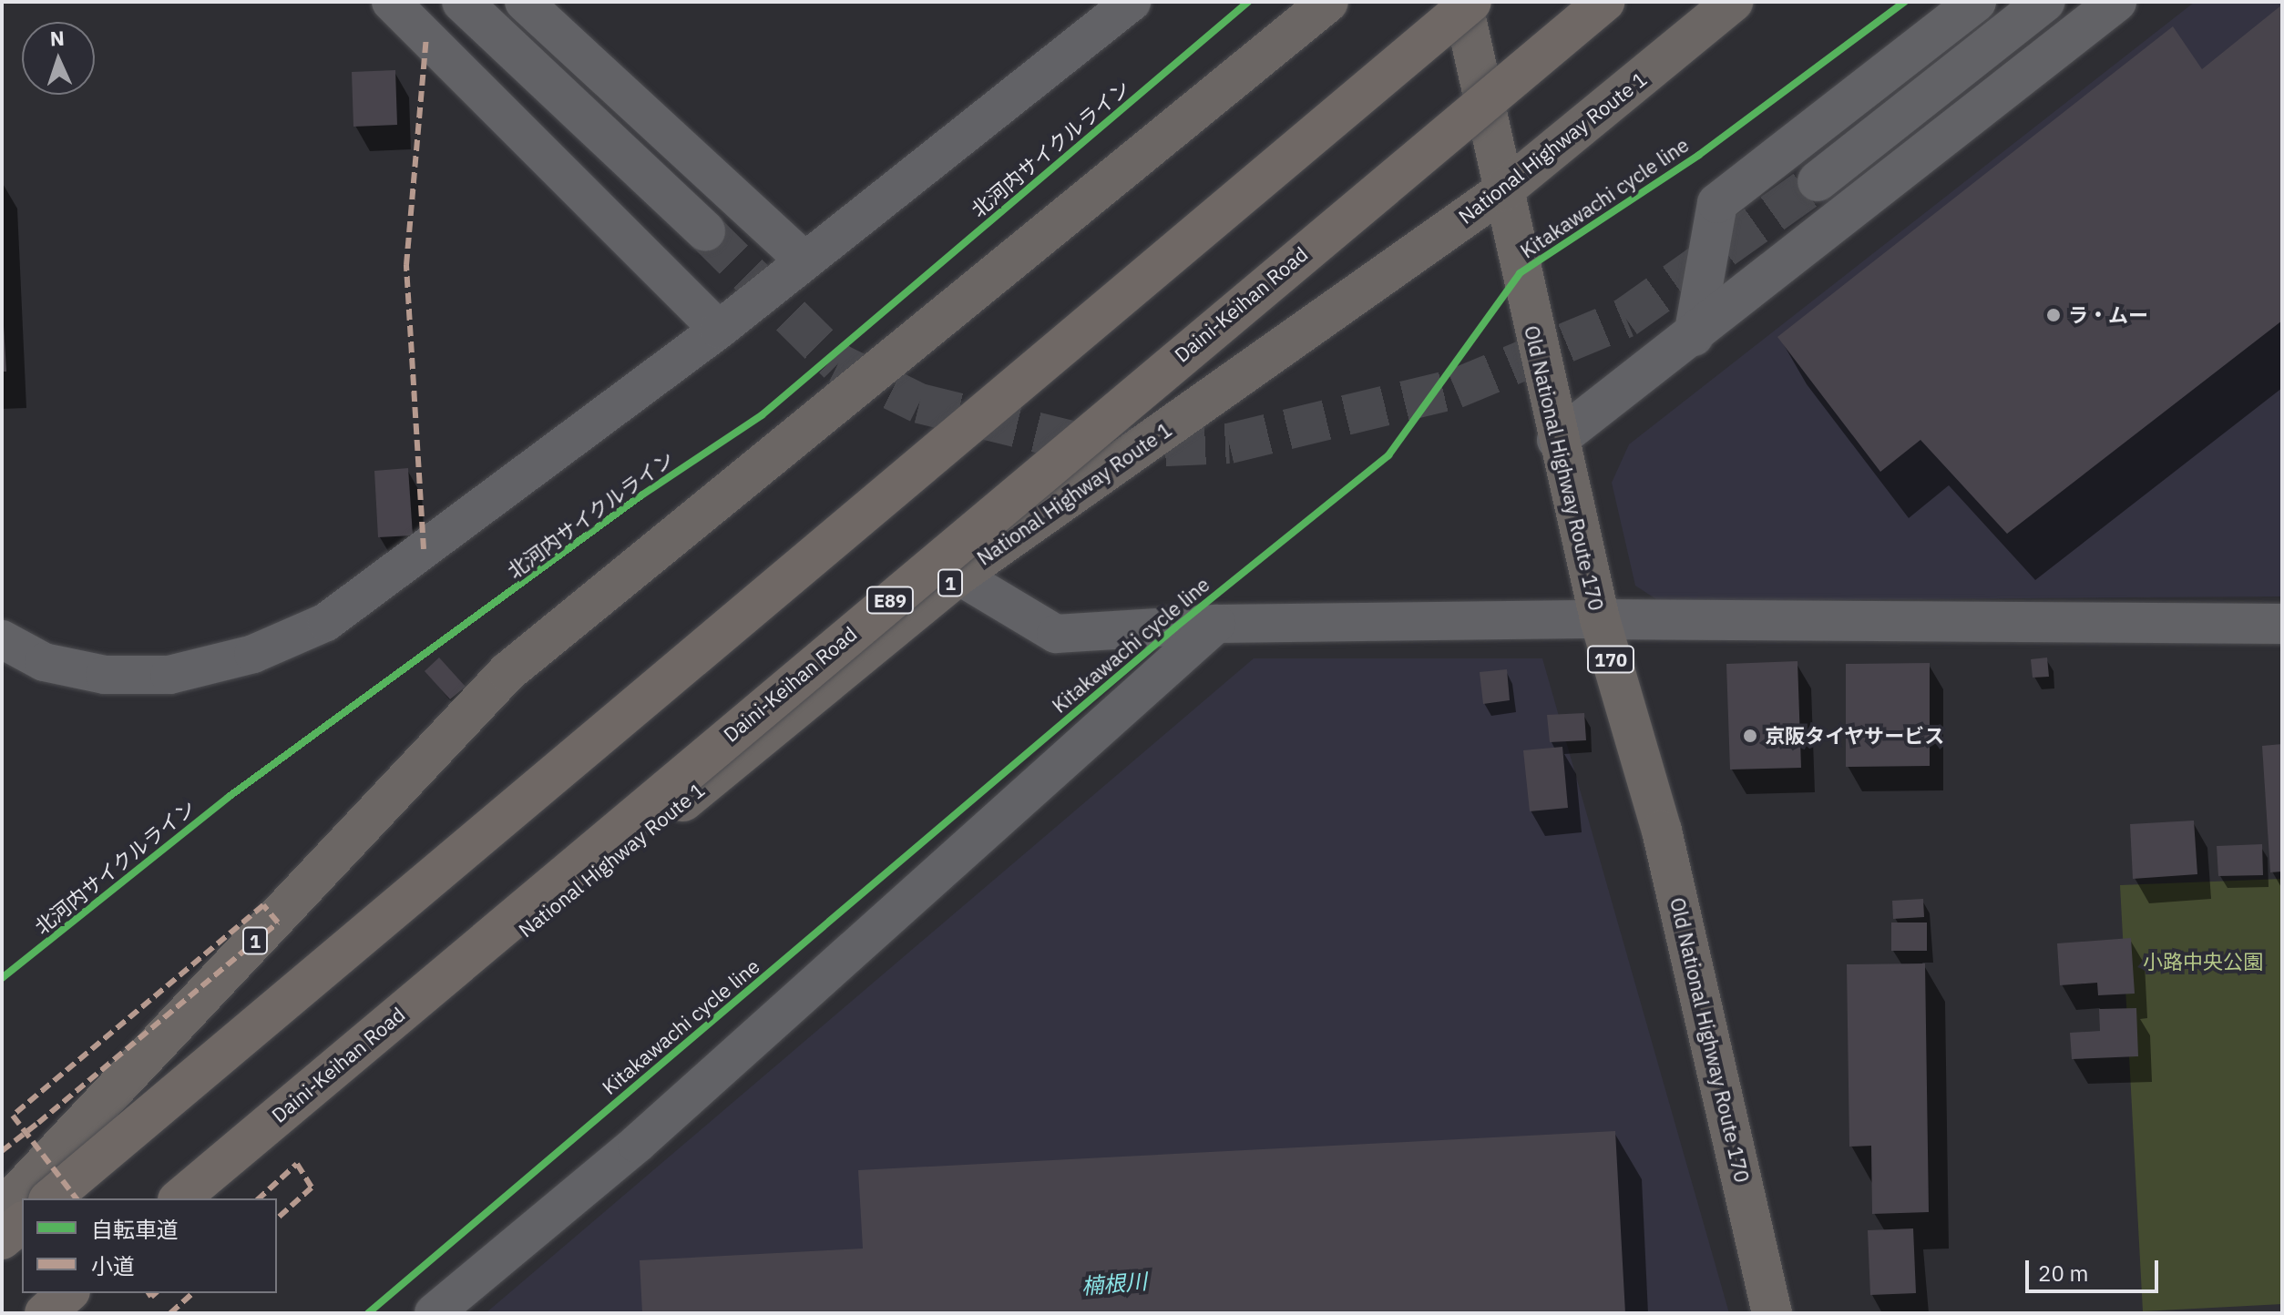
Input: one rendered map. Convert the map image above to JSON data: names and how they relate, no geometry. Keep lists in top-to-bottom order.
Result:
{
  "streets": {
    "highway": [
      "National Highway Route 1",
      "Daini-Keihan Road",
      "Old National Highway Route 170",
      "1",
      "E89",
      "170"
    ],
    "cycle path": ["北河内サイクルライン", "Kitakawachi cycle line"]
  },
  "crossings": [
    ["National Highway Route 1", "Old National Highway Route 170"]
  ],
  "water": ["楠根川"],
  "parks": ["小路中央公園"],
  "places": ["ラ・ムー", "京阪タイヤサービス"],
  "legend": ["自転車道", "小道"],
  "scale_bar": "20 m",
  "north": "top"
}
